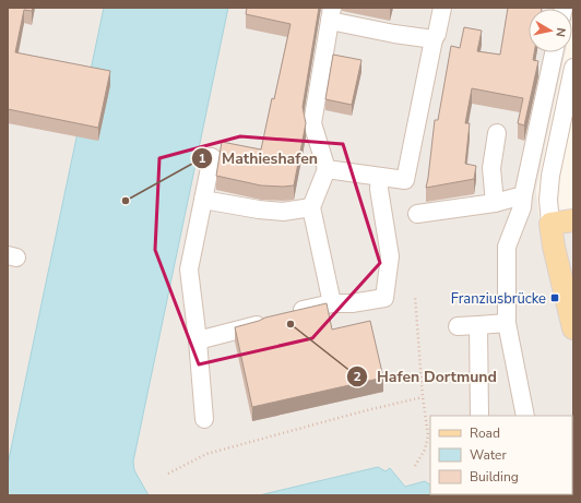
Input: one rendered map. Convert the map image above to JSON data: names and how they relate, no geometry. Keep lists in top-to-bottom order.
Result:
{
  "places": {
    "other": ["Mathieshafen", "Hafen Dortmund"],
    "transit": ["Franziusbrücke"]
  },
  "legend": ["Road", "Water", "Building"],
  "north": "right"
}
